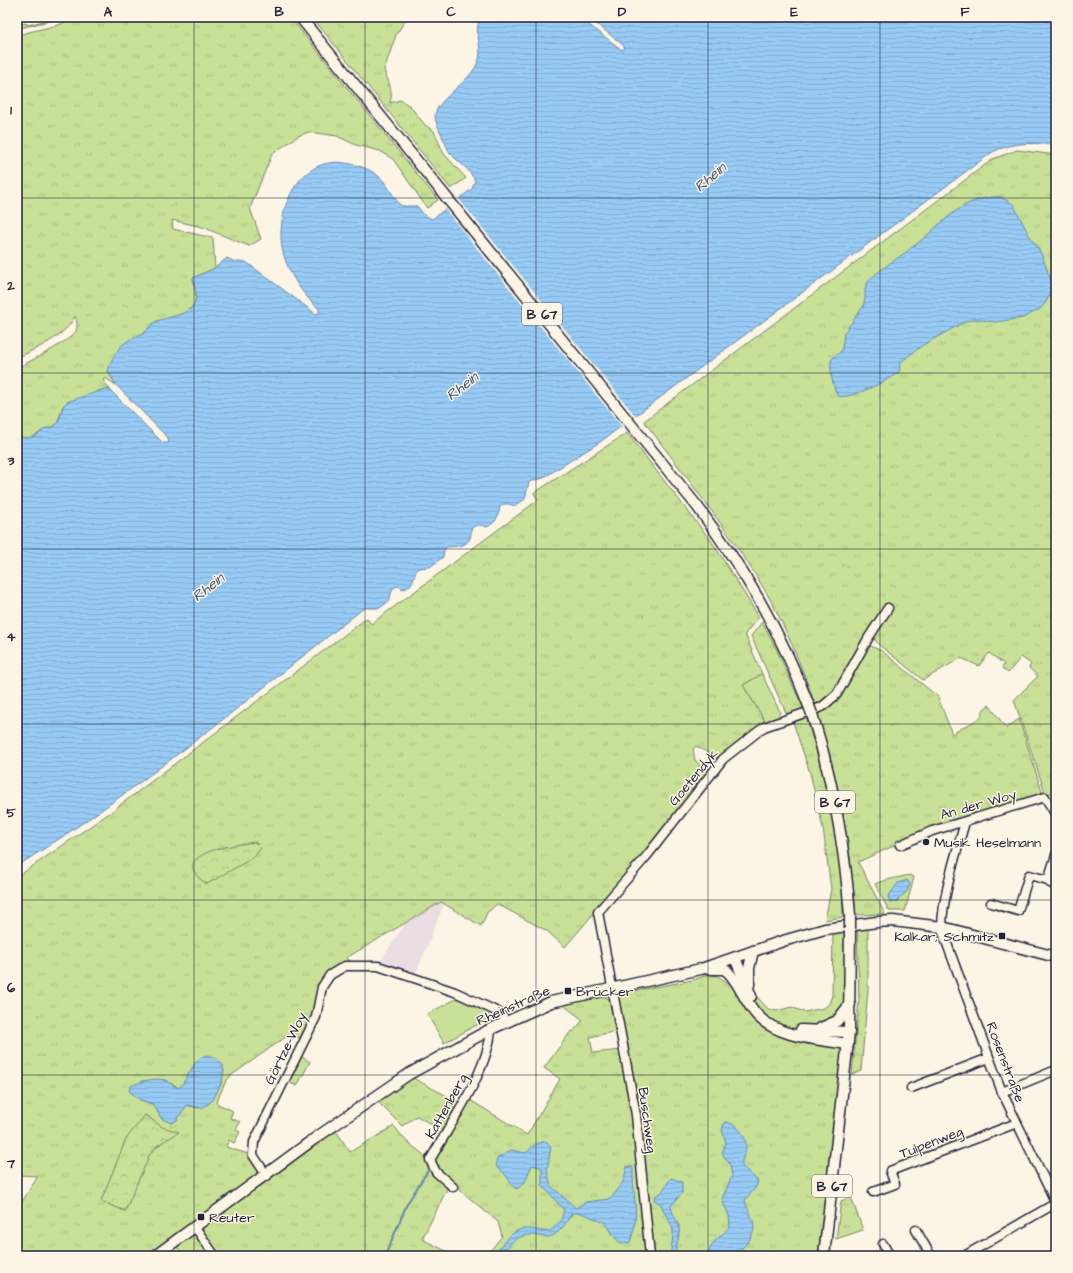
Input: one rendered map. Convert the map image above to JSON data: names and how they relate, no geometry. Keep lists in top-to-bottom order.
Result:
{
  "streets": {
    "main road": ["B 67", "Rheinstraße"],
    "street": [
      "Goetendyk",
      "An der Woy",
      "Görtze-Woy",
      "Rosenstraße",
      "Kattenberg",
      "Buschweg",
      "Tulpenweg"
    ]
  },
  "crossings": [
    ["Goetendyk", "Rheinstraße"],
    ["Goetendyk", "Buschweg"],
    ["Rheinstraße", "Görtze-Woy"],
    ["Rheinstraße", "Rosenstraße"],
    ["Rheinstraße", "Kattenberg"],
    ["Rheinstraße", "Buschweg"],
    ["Rosenstraße", "Tulpenweg"]
  ],
  "water": ["Rhein"],
  "places": {
    "other": ["Musik Heselmann"],
    "transit": ["Kalkar, Schmitz", "Brücker", "Reuter"]
  },
  "grid": {
    "columns": [
      "A",
      "B",
      "C",
      "D",
      "E",
      "F"
    ],
    "rows": [
      "1",
      "2",
      "3",
      "4",
      "5",
      "6",
      "7"
    ]
  }
}
